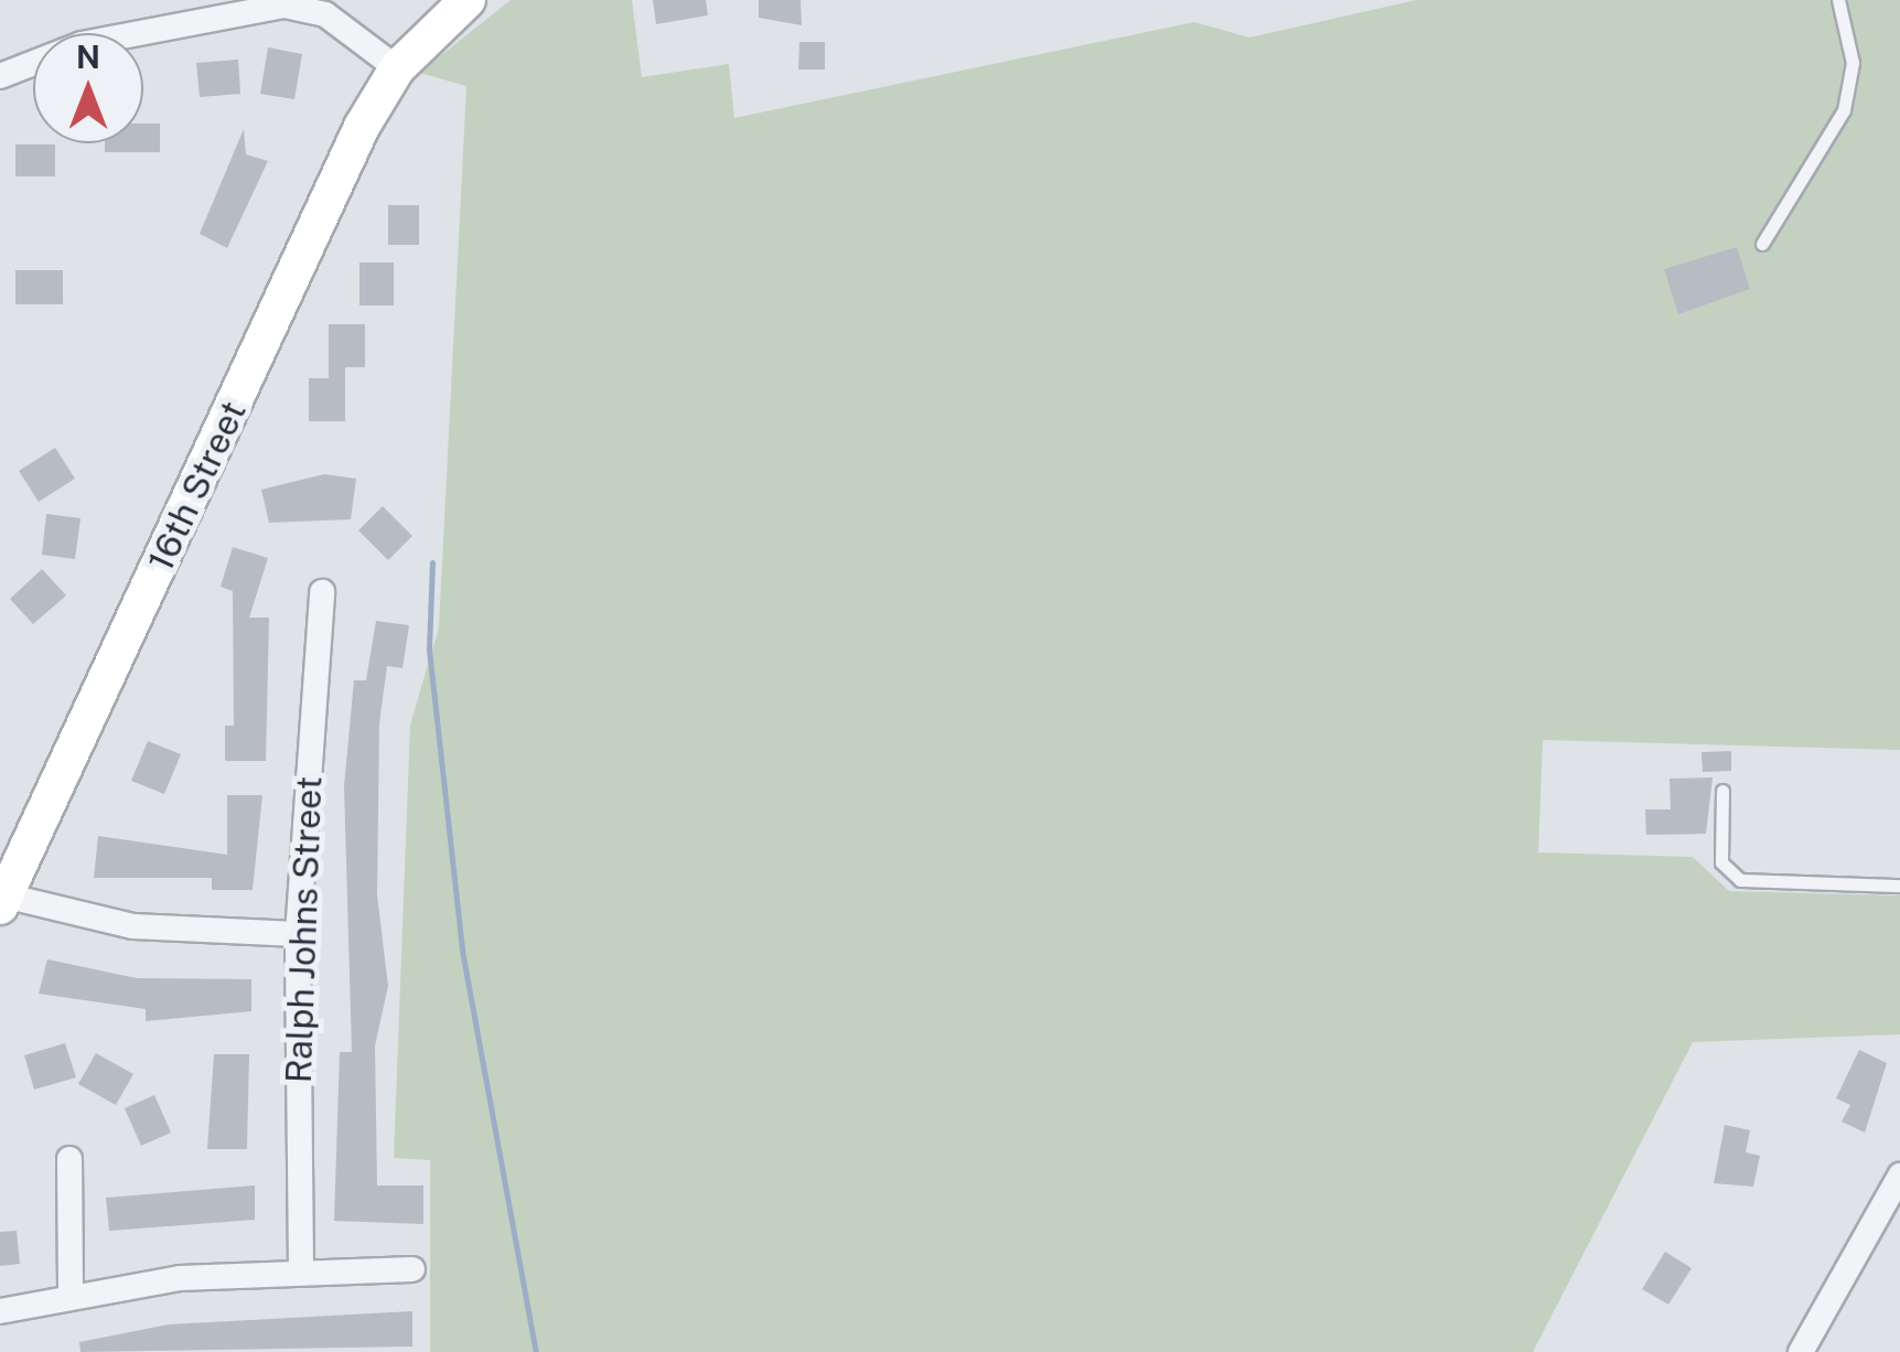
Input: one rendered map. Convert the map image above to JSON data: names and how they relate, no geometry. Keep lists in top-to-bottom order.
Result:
{
  "streets": {
    "street": ["16th Street", "Ralph Johns Street"]
  },
  "north": "top"
}
